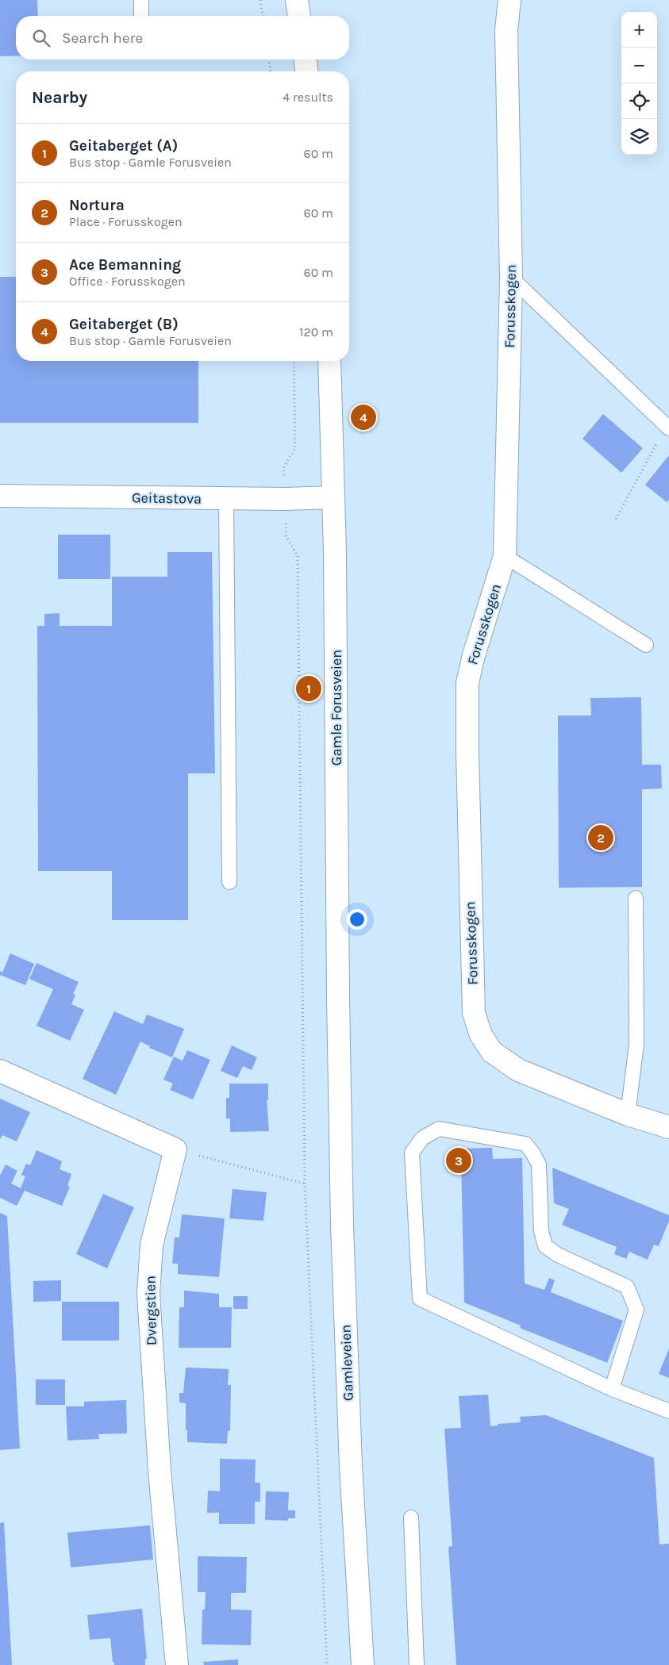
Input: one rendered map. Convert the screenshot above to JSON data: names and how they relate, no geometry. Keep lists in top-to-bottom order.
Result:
{
  "streets": {
    "street": [
      "Forusskogen",
      "Geitastova",
      "Gamle Forusveien",
      "Dvergstien",
      "Gamleveien"
    ]
  },
  "crossings": [
    ["Geitastova", "Gamle Forusveien"],
    ["Gamle Forusveien", "Gamleveien"]
  ],
  "page": {
    "map_buttons": ["+", "−"],
    "search": "Search here",
    "heading": ["Nearby", "4 results"],
    "list": [
      {
        "mark": "1",
        "name": "Geitaberget (A)",
        "note": "Bus stop · Gamle Forusveien",
        "value": "60 m"
      },
      {
        "mark": "2",
        "name": "Nortura",
        "note": "Place · Forusskogen",
        "value": "60 m"
      },
      {
        "mark": "3",
        "name": "Ace Bemanning",
        "note": "Office · Forusskogen",
        "value": "60 m"
      },
      {
        "mark": "4",
        "name": "Geitaberget (B)",
        "note": "Bus stop · Gamle Forusveien",
        "value": "120 m"
      }
    ],
    "pins": [
      "4",
      "1",
      "2",
      "3"
    ]
  }
}
